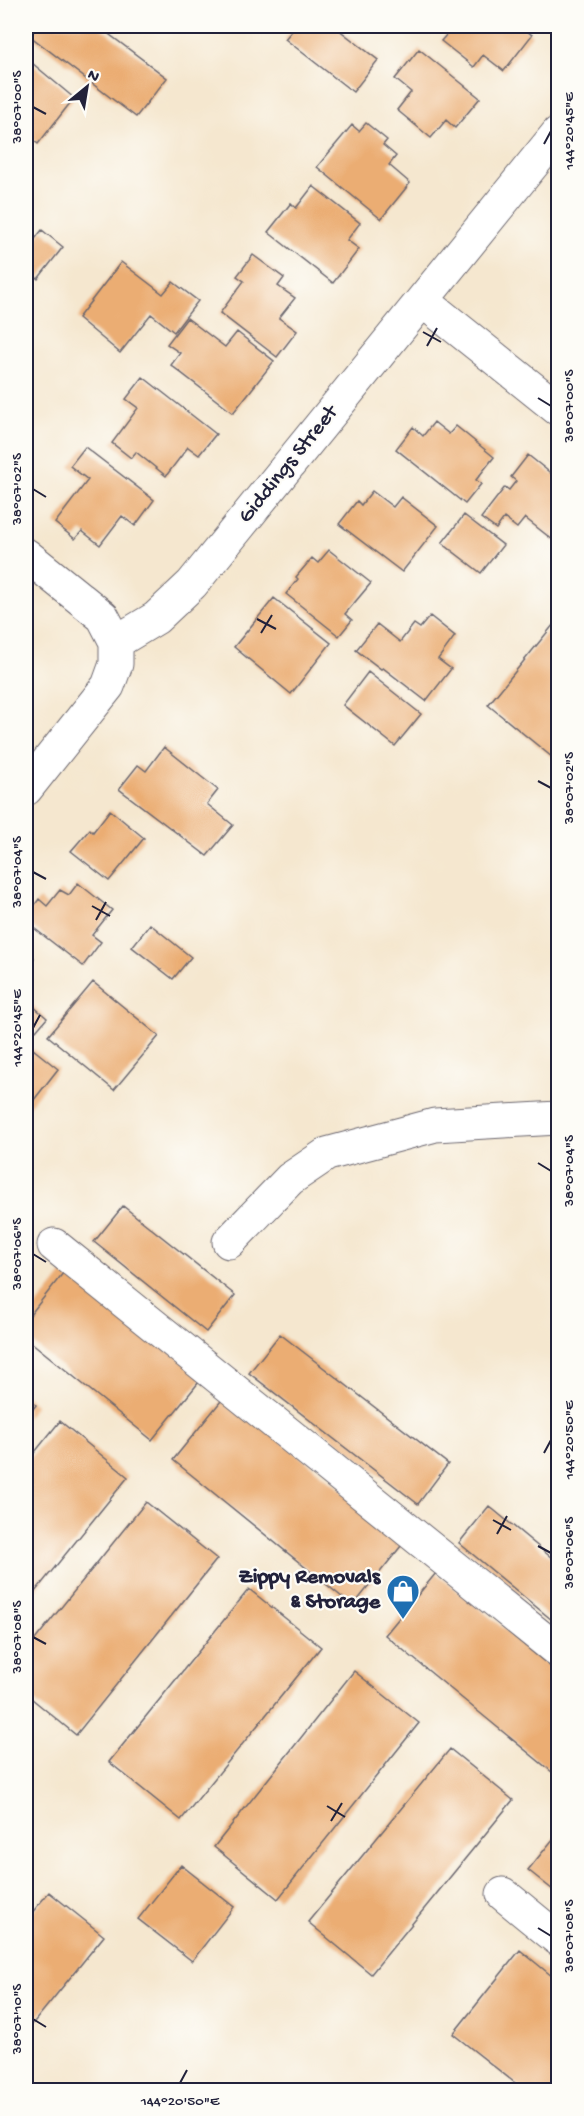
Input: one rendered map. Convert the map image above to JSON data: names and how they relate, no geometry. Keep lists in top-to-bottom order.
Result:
{
  "streets": {
    "street": ["Giddings Street"]
  },
  "places": {
    "shop": ["Zippy Removals & Storage"]
  },
  "north": "top right",
  "coordinates": [
    "38°07'00\"S",
    "144°20'45\"E",
    "38°07'02\"S",
    "38°07'04\"S",
    "38°07'06\"S",
    "144°20'50\"E",
    "38°07'08\"S",
    "38°07'10\"S"
  ]
}
